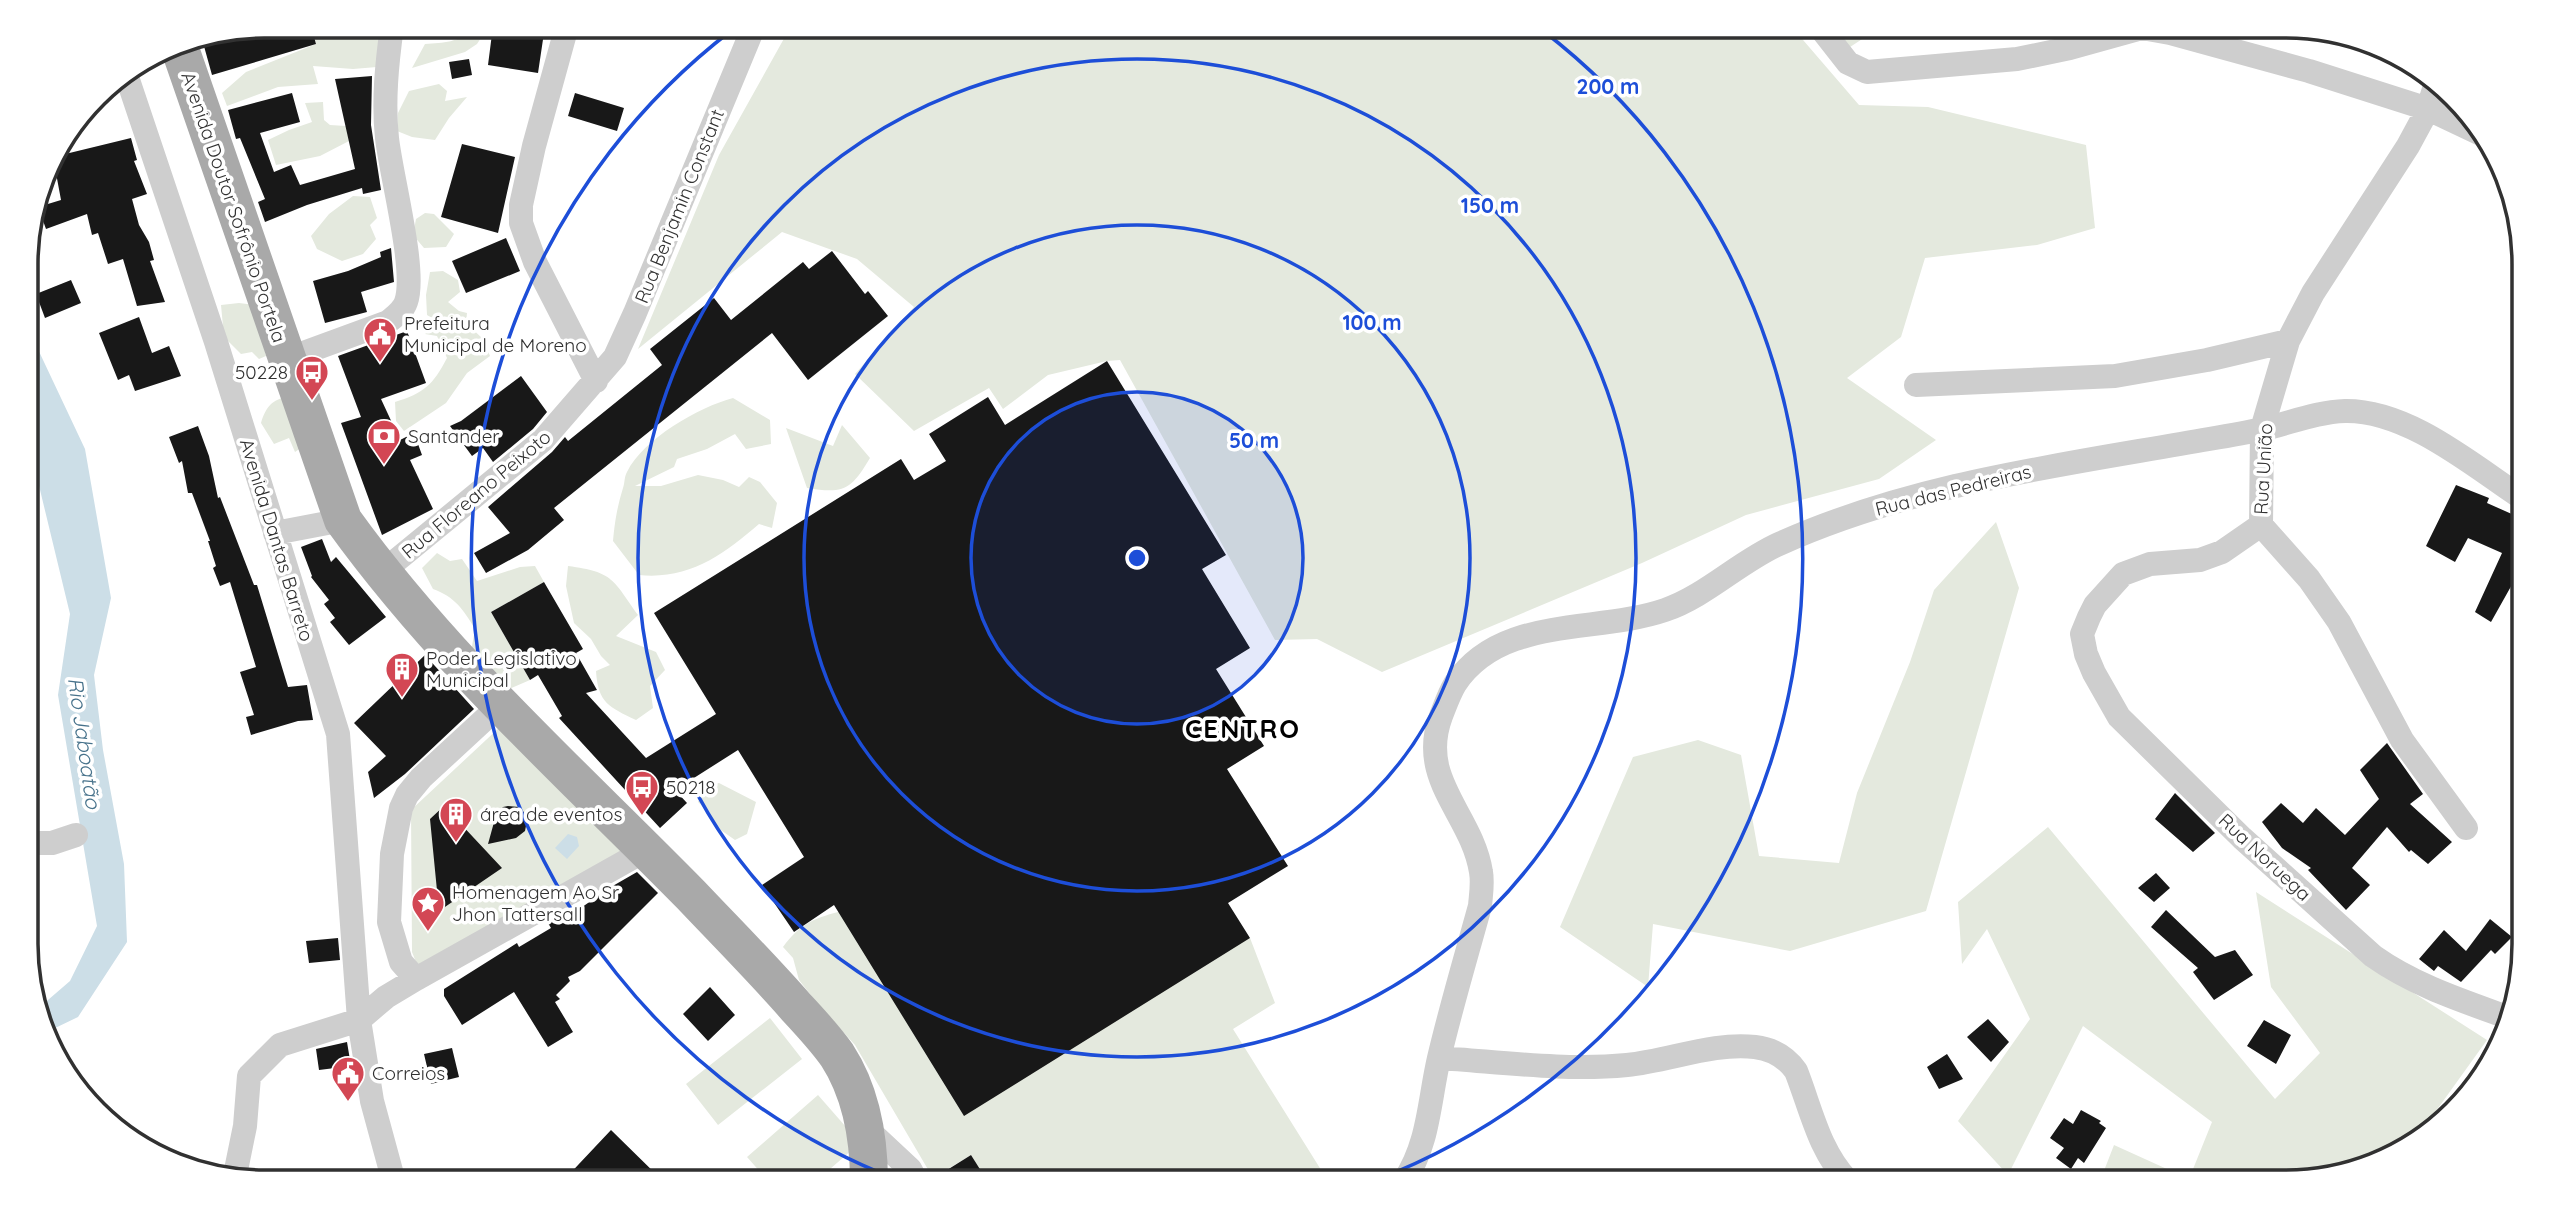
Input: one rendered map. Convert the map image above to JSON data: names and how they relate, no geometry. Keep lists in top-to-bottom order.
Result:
{
  "streets": {
    "main road": ["Avenida Doutor Sofrônio Portela"],
    "street": [
      "Rua Benjamin Constant",
      "Rua União",
      "Rua das Pedreiras",
      "Rua Floreano Peixoto",
      "Avenida Dantas Barreto",
      "Rua Noruega"
    ]
  },
  "crossings": [
    ["Rua Benjamin Constant", "Rua Floreano Peixoto"],
    ["Avenida Doutor Sofrônio Portela", "Rua Floreano Peixoto"],
    ["Rua União", "Rua das Pedreiras"],
    ["Rua União", "Rua Noruega"]
  ],
  "districts": ["CENTRO"],
  "water": ["Rio Jaboatão"],
  "places": {
    "public building": ["Prefeitura Municipal de Moreno", "Correios"],
    "bus stop": ["50228", "50218"],
    "bank": ["Santander"],
    "building": ["Poder Legislativo Municipal", "área de eventos"],
    "place": ["Homenagem Ao Sr Jhon Tattersall"]
  },
  "rings": [
    "200 m",
    "150 m",
    "100 m",
    "50 m"
  ]
}
